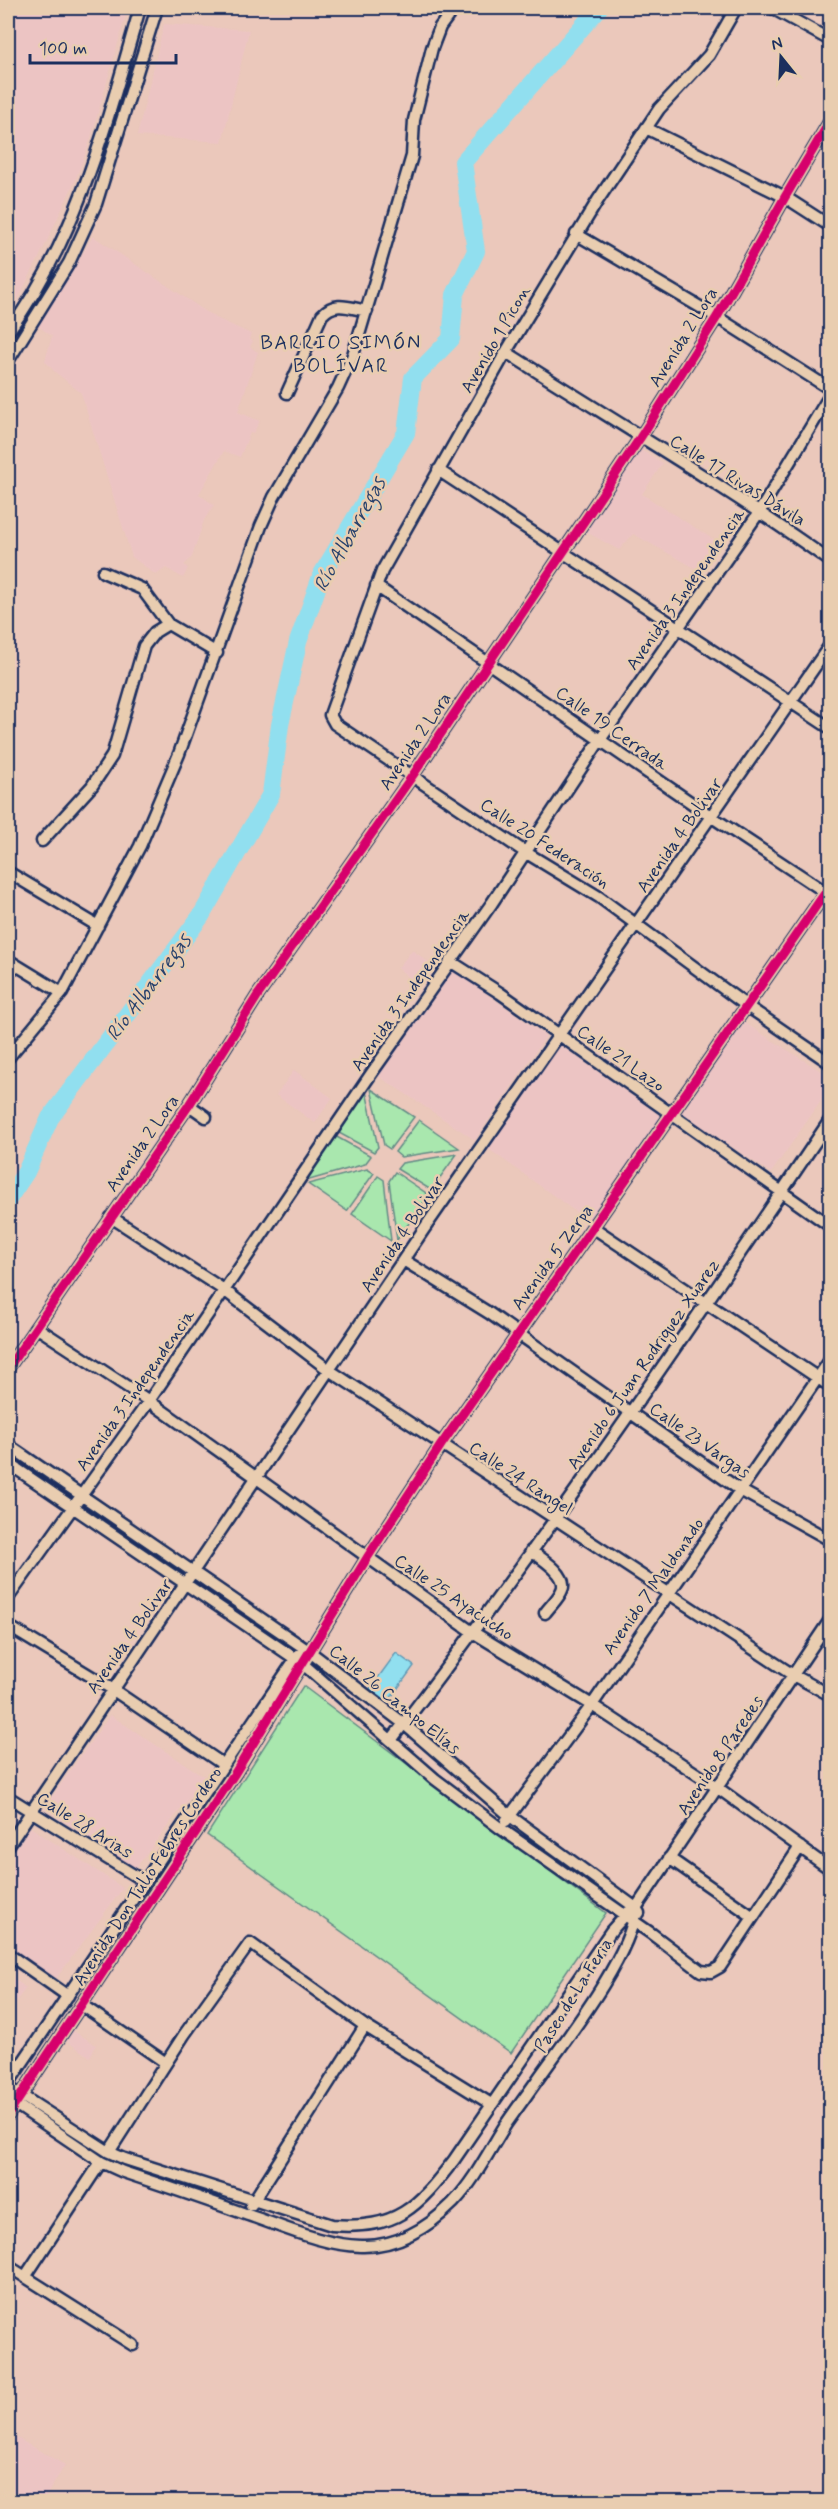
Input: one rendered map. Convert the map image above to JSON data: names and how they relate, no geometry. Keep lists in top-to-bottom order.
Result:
{
  "streets": {
    "street": [
      "Avenida 2 Lora",
      "Avenido 1 Picon",
      "Calle 17 Rivas Dávila",
      "Avenida 3 Independencia",
      "Calle 19 Cerrada",
      "Avenida 4 Bolivar",
      "Calle 20 Federación",
      "Calle 21 Lazo",
      "Avenida 5 Zerpa",
      "Avenido 6 Juan Rodriguez Xuarez",
      "Calle 23 Vargas",
      "Calle 24 Rangel",
      "Avenido 7 Maldonado",
      "Calle 25 Ayacucho",
      "Calle 26 Campo Elías",
      "Avenido 8 Paredes",
      "Calle 28 Arias",
      "Avenida Don Tulio Febres Cordero",
      "Paseo de La Feria"
    ]
  },
  "crossings": [
    ["Avenida 2 Lora", "Calle 17 Rivas Dávila"],
    ["Avenida 2 Lora", "Calle 19 Cerrada"],
    ["Avenida 2 Lora", "Calle 20 Federación"],
    ["Avenida 2 Lora", "Calle 24 Rangel"],
    ["Avenida 2 Lora", "Calle 25 Ayacucho"],
    ["Avenido 1 Picon", "Calle 17 Rivas Dávila"],
    ["Avenido 1 Picon", "Calle 19 Cerrada"],
    ["Avenido 1 Picon", "Calle 20 Federación"],
    ["Calle 17 Rivas Dávila", "Avenida 3 Independencia"],
    ["Avenida 3 Independencia", "Calle 19 Cerrada"],
    ["Avenida 3 Independencia", "Calle 20 Federación"],
    ["Avenida 3 Independencia", "Calle 21 Lazo"],
    ["Avenida 3 Independencia", "Calle 24 Rangel"],
    ["Avenida 3 Independencia", "Calle 25 Ayacucho"],
    ["Avenida 3 Independencia", "Calle 26 Campo Elías"],
    ["Calle 19 Cerrada", "Avenida 4 Bolivar"],
    ["Calle 19 Cerrada", "Avenida 5 Zerpa"],
    ["Avenida 4 Bolivar", "Calle 20 Federación"],
    ["Avenida 4 Bolivar", "Calle 21 Lazo"],
    ["Avenida 4 Bolivar", "Calle 23 Vargas"],
    ["Avenida 4 Bolivar", "Calle 24 Rangel"],
    ["Avenida 4 Bolivar", "Calle 25 Ayacucho"],
    ["Avenida 4 Bolivar", "Calle 26 Campo Elías"],
    ["Avenida 4 Bolivar", "Calle 28 Arias"],
    ["Calle 20 Federación", "Avenida 5 Zerpa"],
    ["Calle 21 Lazo", "Avenida 5 Zerpa"],
    ["Calle 21 Lazo", "Avenido 6 Juan Rodriguez Xuarez"],
    ["Avenida 5 Zerpa", "Calle 23 Vargas"],
    ["Avenida 5 Zerpa", "Calle 24 Rangel"],
    ["Avenida 5 Zerpa", "Calle 25 Ayacucho"],
    ["Avenida 5 Zerpa", "Calle 26 Campo Elías"],
    ["Avenida 5 Zerpa", "Avenida Don Tulio Febres Cordero"],
    ["Avenido 6 Juan Rodriguez Xuarez", "Calle 23 Vargas"],
    ["Avenido 6 Juan Rodriguez Xuarez", "Calle 24 Rangel"],
    ["Avenido 6 Juan Rodriguez Xuarez", "Calle 25 Ayacucho"],
    ["Avenido 6 Juan Rodriguez Xuarez", "Calle 26 Campo Elías"],
    ["Calle 23 Vargas", "Avenido 7 Maldonado"],
    ["Calle 24 Rangel", "Avenido 7 Maldonado"],
    ["Calle 24 Rangel", "Avenido 8 Paredes"],
    ["Avenido 7 Maldonado", "Calle 25 Ayacucho"],
    ["Avenido 7 Maldonado", "Calle 26 Campo Elías"],
    ["Calle 25 Ayacucho", "Avenido 8 Paredes"],
    ["Calle 26 Campo Elías", "Avenido 8 Paredes"],
    ["Calle 26 Campo Elías", "Avenida Don Tulio Febres Cordero"],
    ["Calle 26 Campo Elías", "Paseo de La Feria"],
    ["Avenido 8 Paredes", "Paseo de La Feria"],
    ["Calle 28 Arias", "Avenida Don Tulio Febres Cordero"],
    ["Avenida Don Tulio Febres Cordero", "Paseo de La Feria"]
  ],
  "districts": ["BARRIO SIMÓN BOLÍVAR"],
  "water": ["Río Albarregas"],
  "scale_bar": "100 m",
  "north": "top"
}
